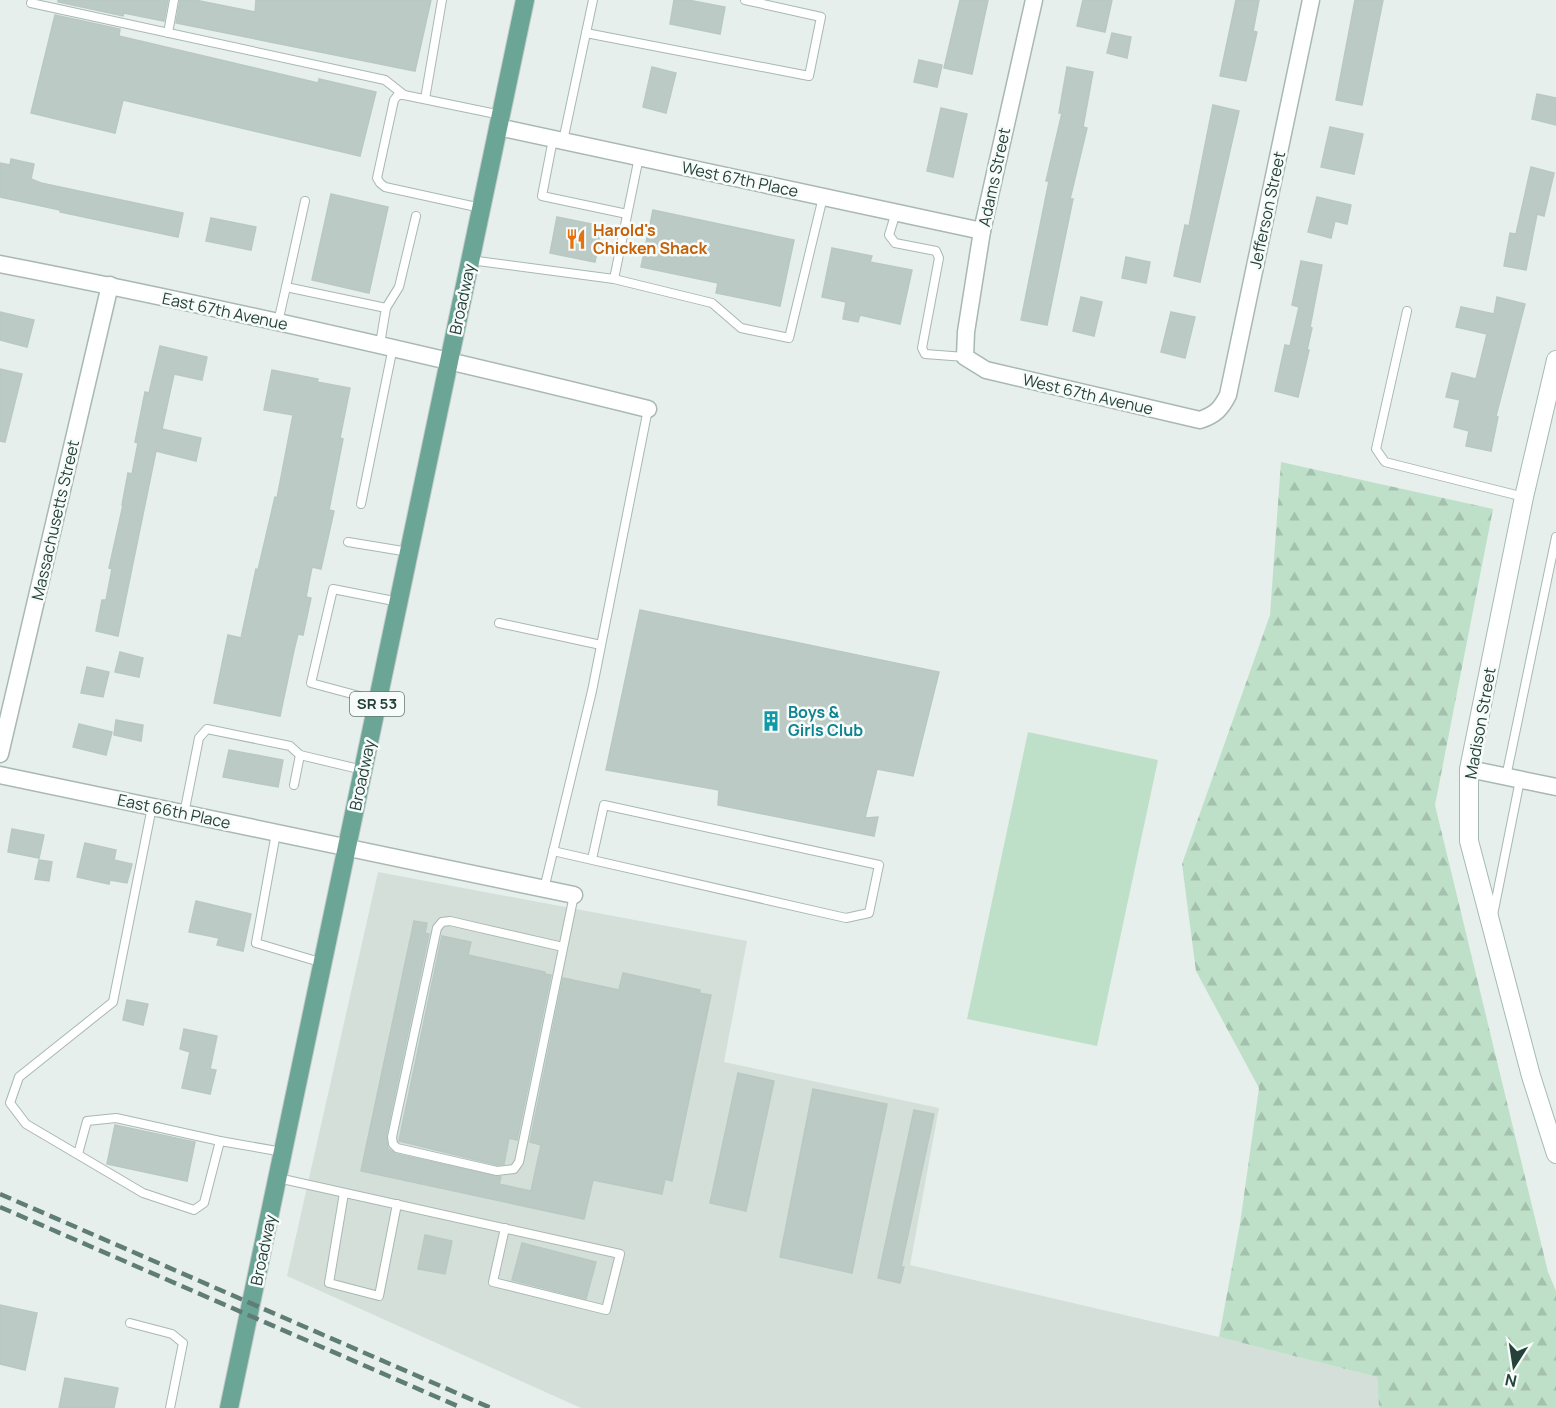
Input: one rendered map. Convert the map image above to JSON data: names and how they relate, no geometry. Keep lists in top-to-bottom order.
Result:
{
  "streets": {
    "main road": ["Broadway", "SR 53"],
    "street": [
      "Adams Street",
      "West 67th Place",
      "Jefferson Street",
      "East 67th Avenue",
      "West 67th Avenue",
      "Massachusetts Street",
      "Madison Street",
      "East 66th Place"
    ]
  },
  "crossings": [
    ["Adams Street", "West 67th Place"],
    ["Adams Street", "West 67th Avenue"],
    ["West 67th Place", "Broadway"],
    ["Jefferson Street", "West 67th Avenue"],
    ["Broadway", "East 67th Avenue"],
    ["Broadway", "East 66th Place"],
    ["East 67th Avenue", "Massachusetts Street"]
  ],
  "places": {
    "restaurant": ["Harold's Chicken Shack"],
    "building": ["Boys & Girls Club"]
  },
  "north": "bottom"
}
